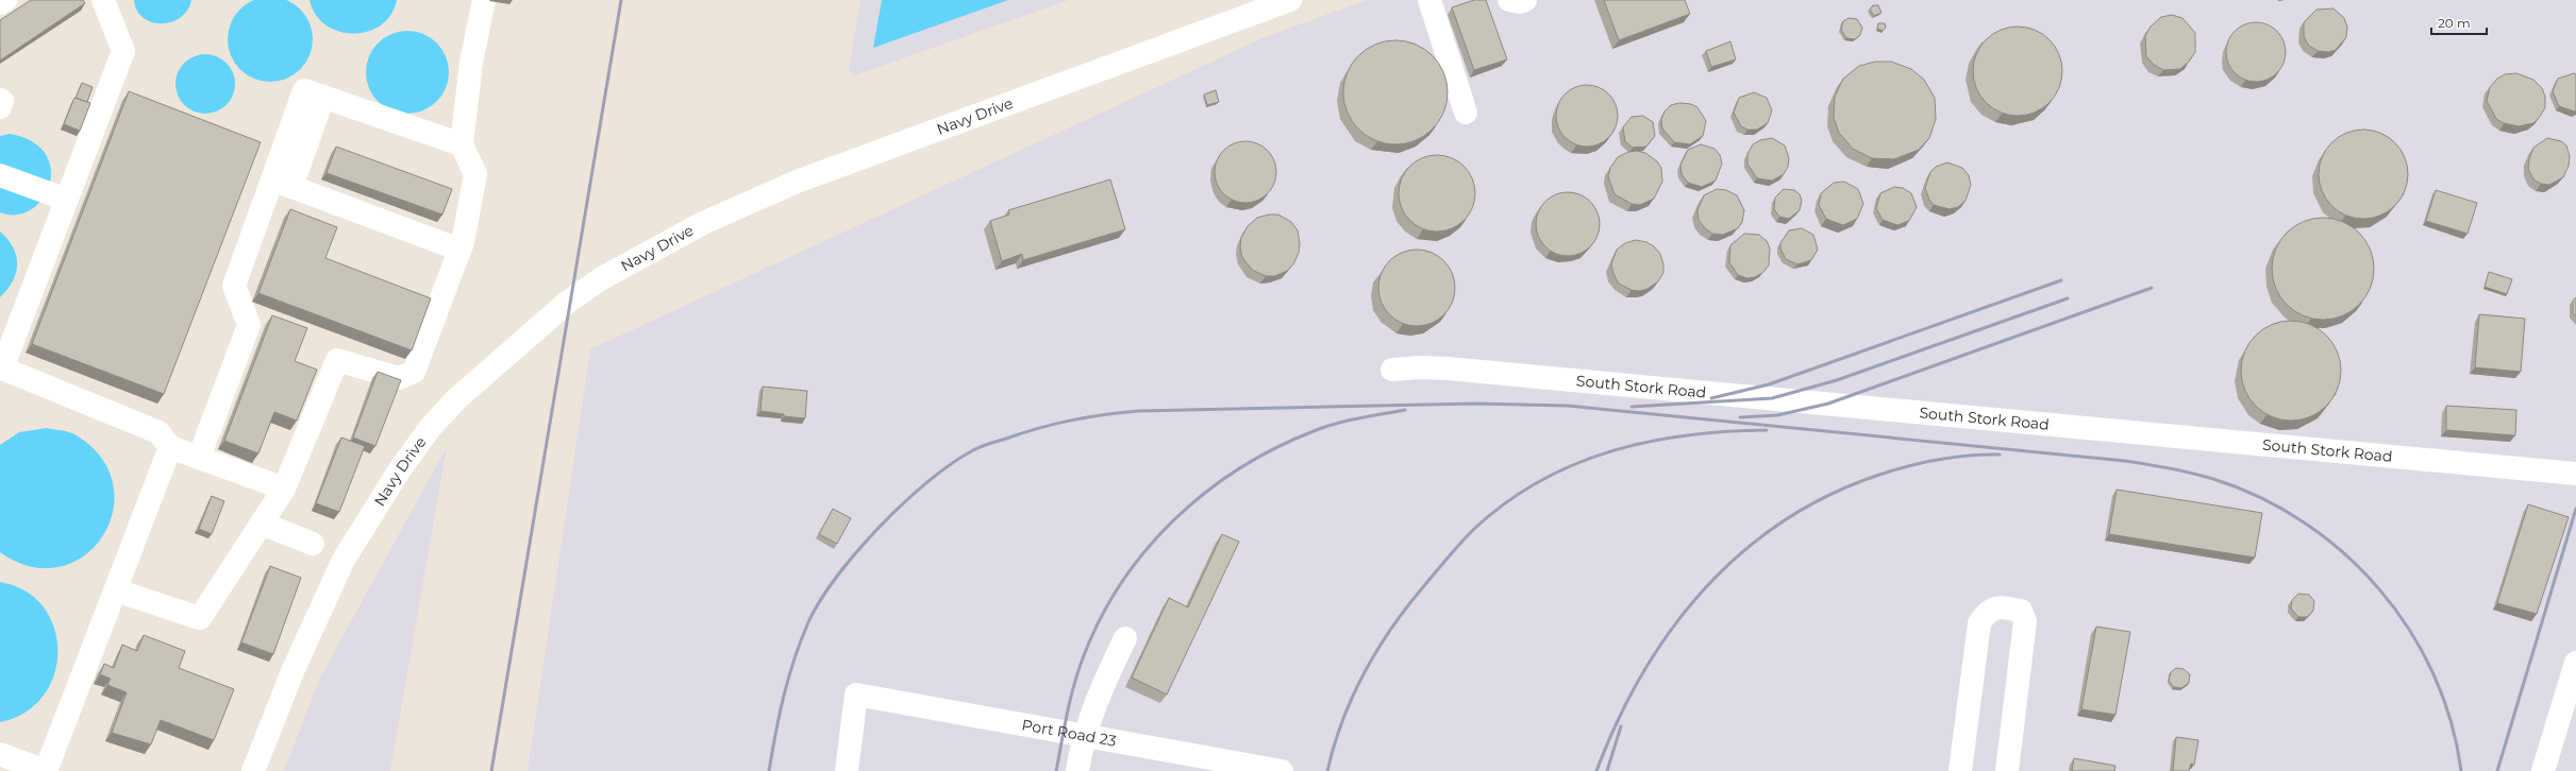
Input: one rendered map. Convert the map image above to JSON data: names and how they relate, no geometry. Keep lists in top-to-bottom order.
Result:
{
  "streets": {
    "street": ["Navy Drive", "South Stork Road", "Port Road 23"]
  },
  "scale_bar": "20 m"
}
